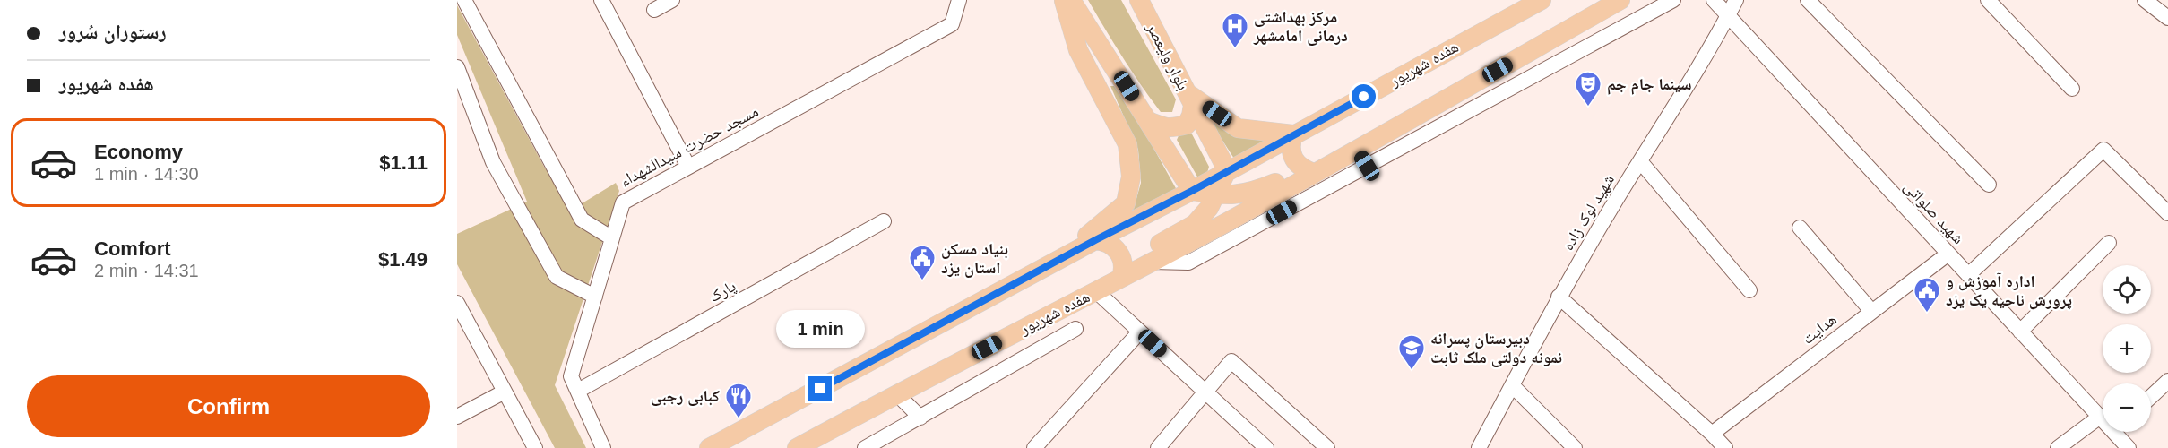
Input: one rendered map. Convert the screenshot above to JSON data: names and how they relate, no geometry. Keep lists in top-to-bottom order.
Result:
{
  "streets": {
    "main road": ["بلوار ولیعصر", "هفده شهریور"],
    "street": [
      "مسجد حضرت سیدالشهداء",
      "شهید لوک زاده",
      "شهید صلواتی",
      "پارک",
      "هدایت"
    ]
  },
  "crossings": [
    ["بلوار ولیعصر", "هفده شهریور"],
    ["مسجد حضرت سیدالشهداء", "پارک"],
    ["شهید لوک زاده", "شهید صلواتی"],
    ["شهید صلواتی", "هدایت"]
  ],
  "places": {
    "hospital": ["مرکز بهداشتی درمانی امامشهر"],
    "theatre": ["سینما جام جم"],
    "public building": ["بنیاد مسکن استان یزد", "اداره آموزش و پرورش ناحیه یک یزد"],
    "school or university": ["دبیرستان پسرانه نمونه دولتی ملک ثابت"],
    "restaurant": ["کبابی رجبی"]
  },
  "page": {
    "banner": ["رستوران سُرور", "هفده شهریور"],
    "list": [
      {
        "name": "Economy",
        "note": "1 min · 14:30",
        "value": "$1.11"
      },
      {
        "name": "Comfort",
        "note": "2 min · 14:31",
        "value": "$1.49"
      }
    ],
    "map_buttons": ["+", "−"],
    "bubble": "1 min",
    "buttons": "Confirm"
  }
}
